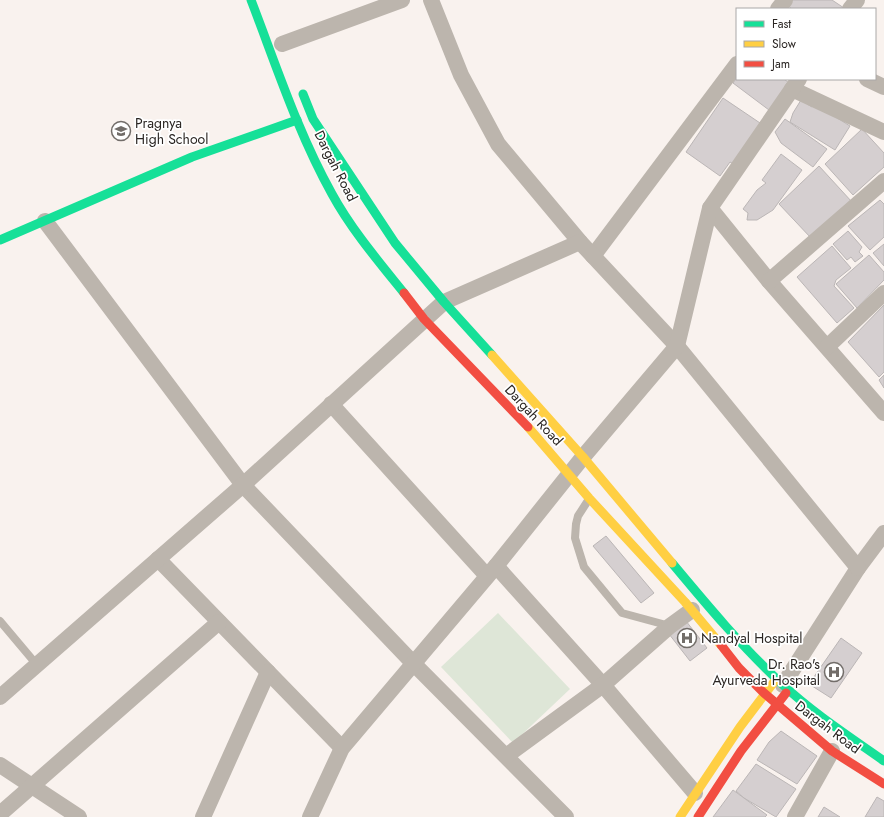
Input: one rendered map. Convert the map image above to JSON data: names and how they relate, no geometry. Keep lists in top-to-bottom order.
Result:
{
  "streets": {
    "main road": ["Dargah Road"]
  },
  "places": {
    "school or university": ["Pragnya High School"],
    "hospital": ["Nandyal Hospital", "Dr. Rao's Ayurveda Hospital"]
  },
  "legend": ["Fast", "Slow", "Jam"]
}
